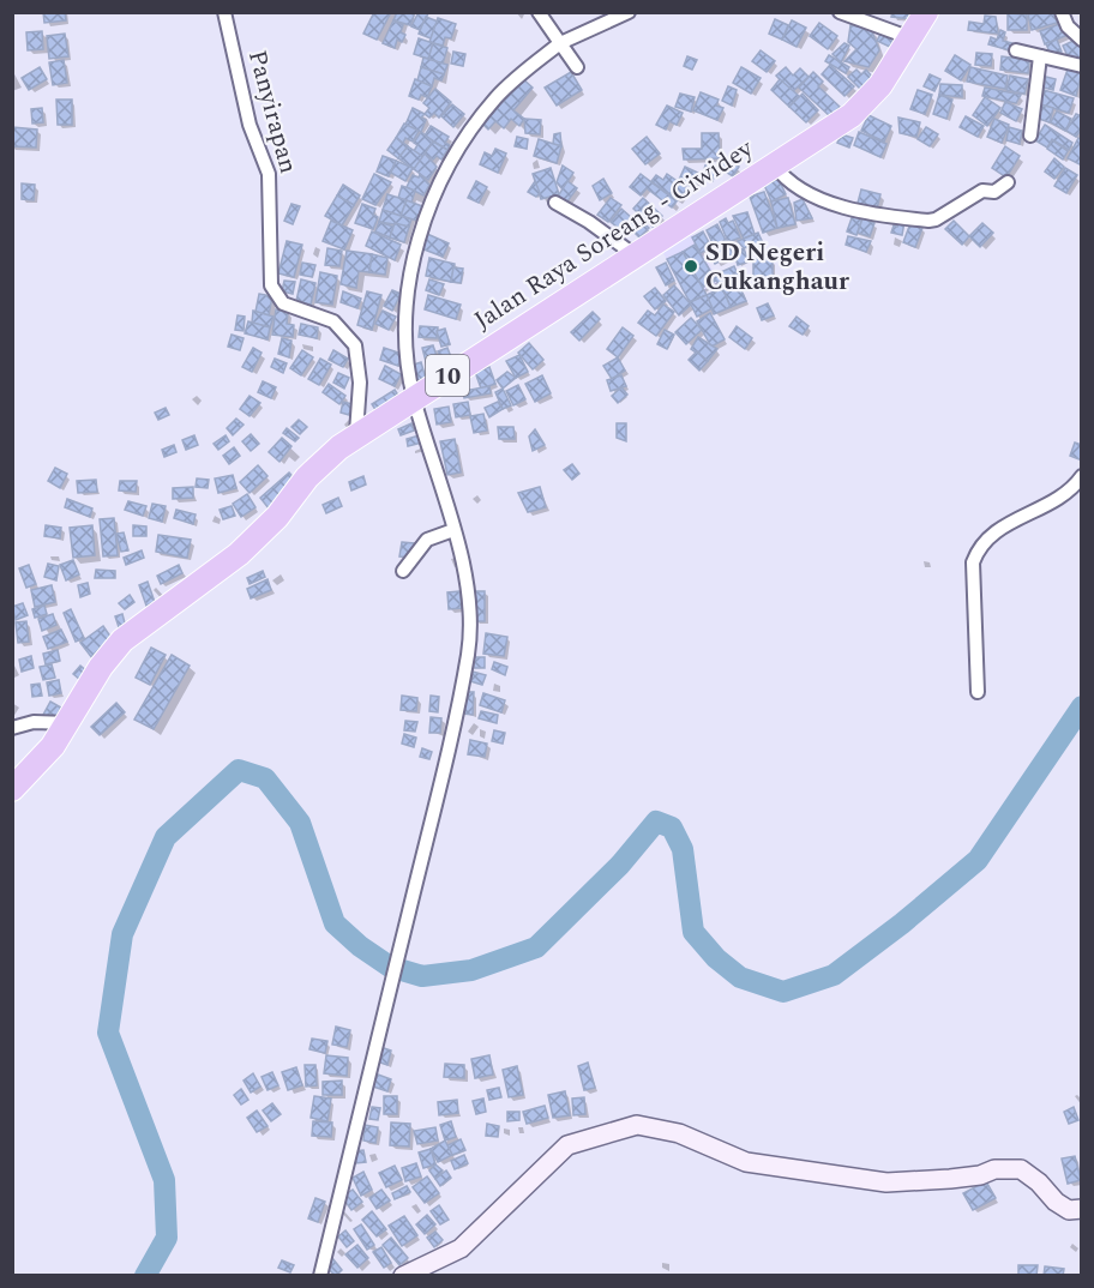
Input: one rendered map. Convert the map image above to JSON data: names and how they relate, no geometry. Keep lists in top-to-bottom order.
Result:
{
  "streets": {
    "highway": ["Jalan Raya Soreang - Ciwidey", "10"],
    "street": ["Panyirapan"]
  },
  "crossings": [
    ["Panyirapan", "Jalan Raya Soreang - Ciwidey"]
  ],
  "places": ["SD Negeri Cukanghaur"]
}
